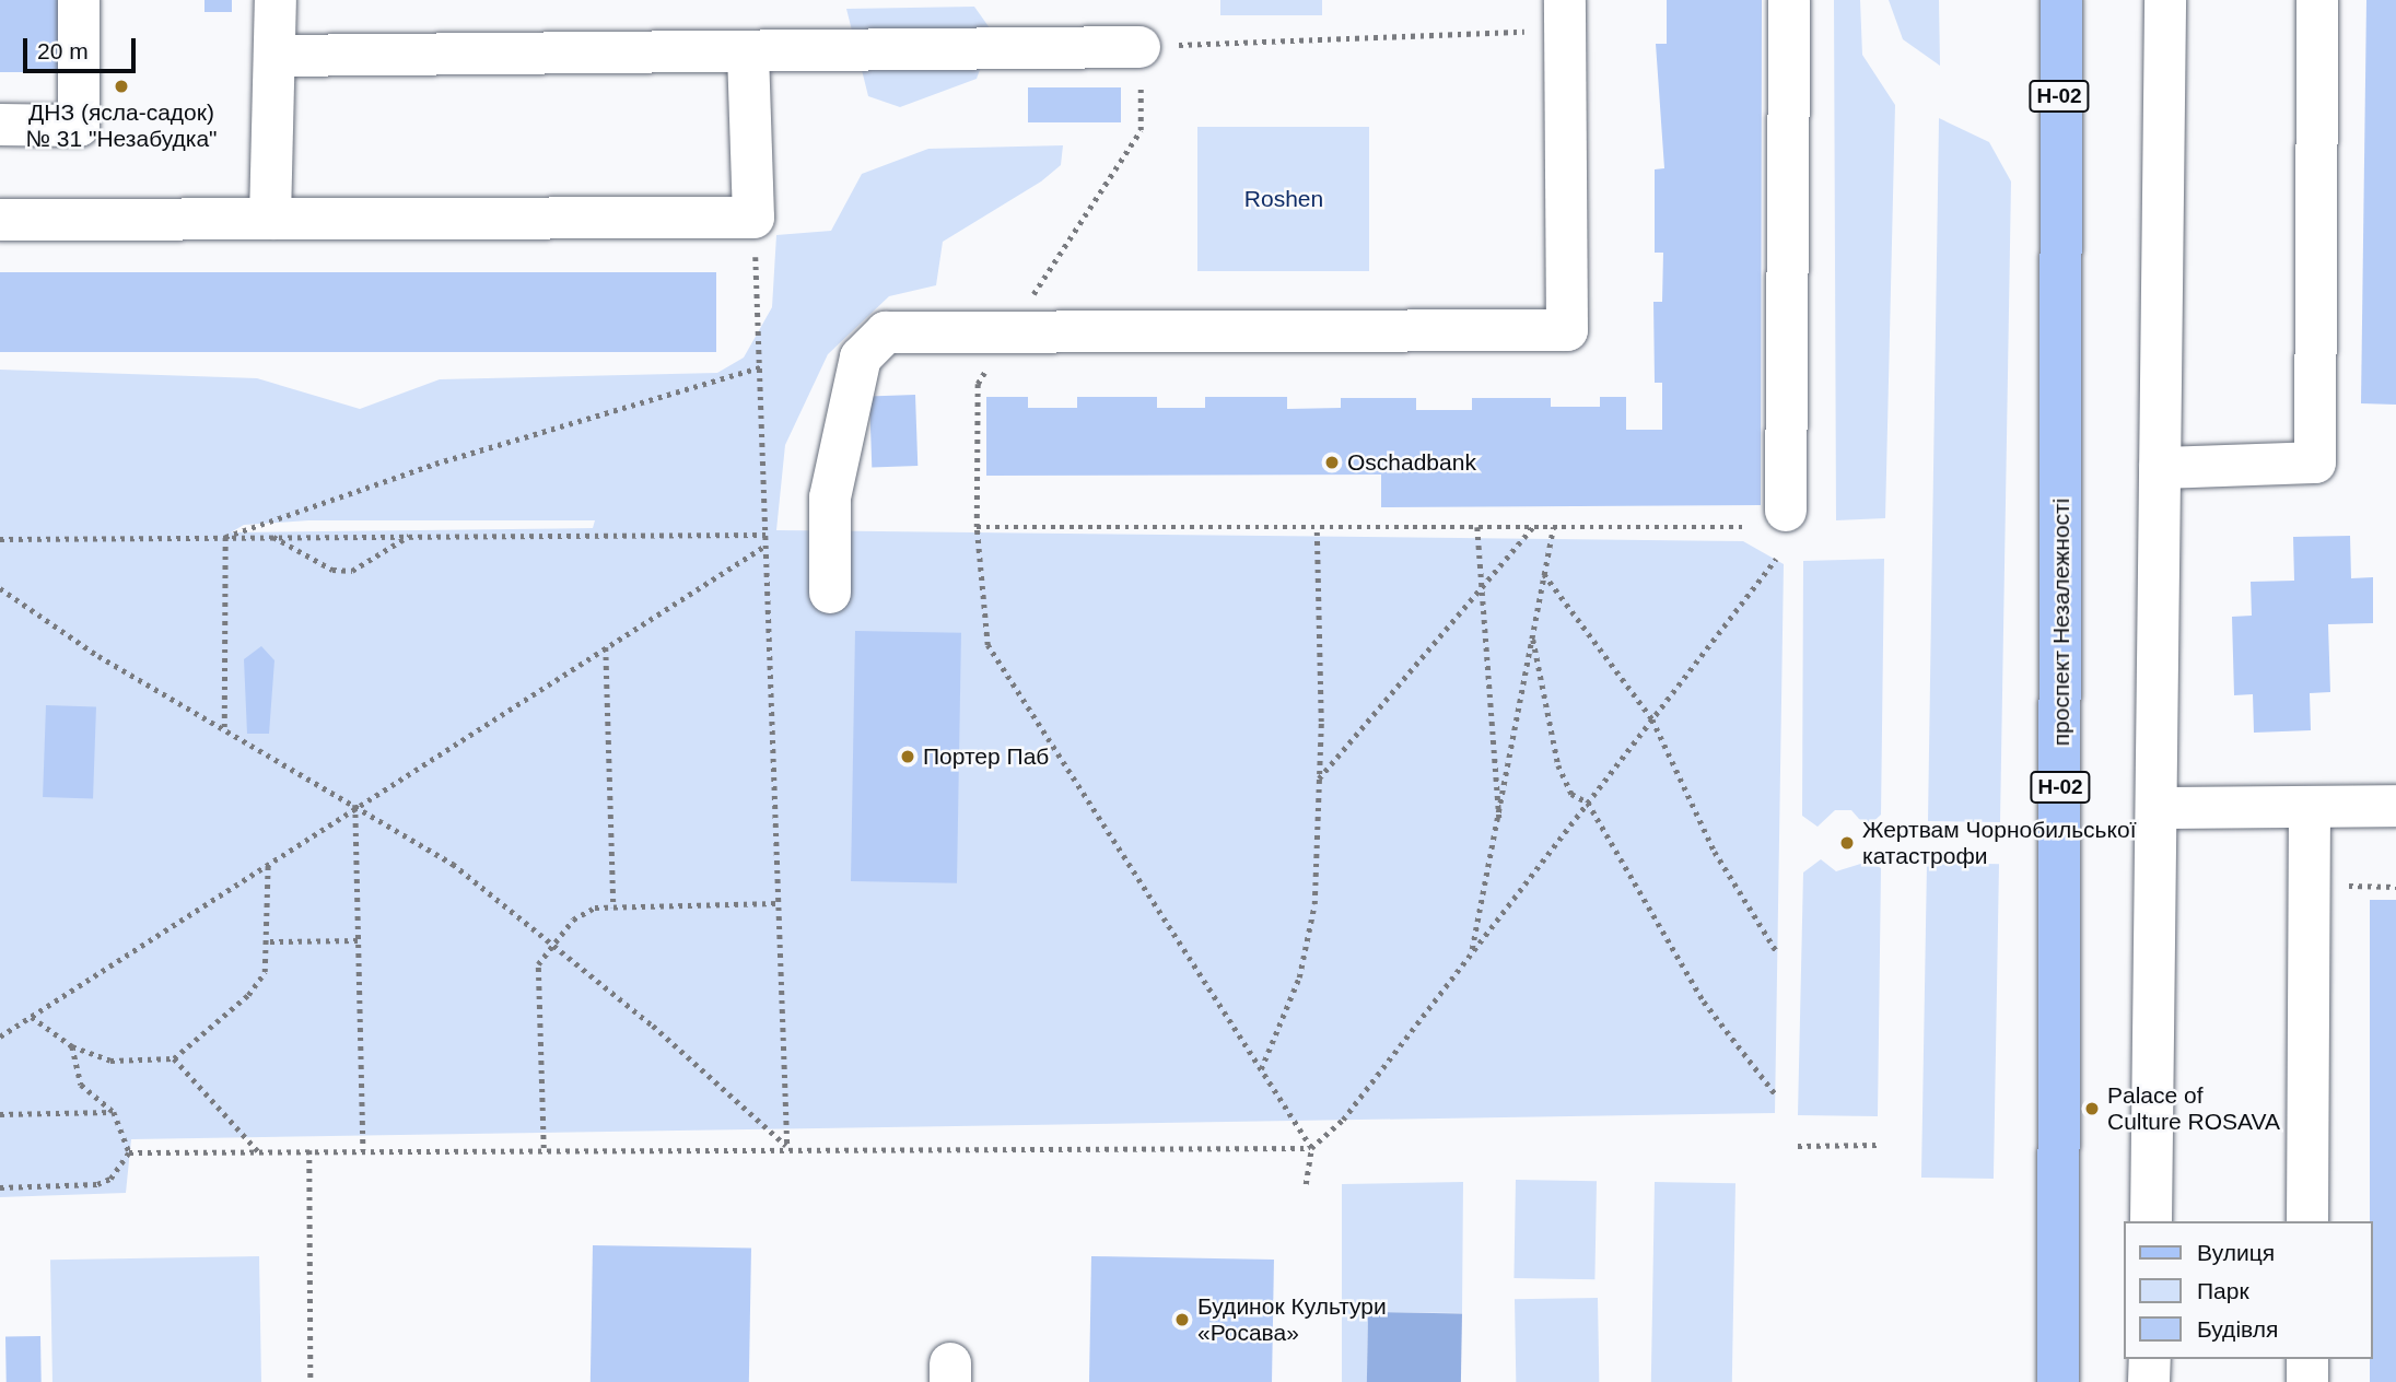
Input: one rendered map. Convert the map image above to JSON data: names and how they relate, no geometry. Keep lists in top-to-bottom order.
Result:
{
  "streets": {
    "main road": ["Н-02", "проспект Незалежності"]
  },
  "parks": ["Roshen"],
  "places": [
    "ДНЗ (ясла-садок) № 31 \"Незабудка\"",
    "Oschadbank",
    "Портер Паб",
    "Жертвам Чорнобильської катастрофи",
    "Palace of Culture ROSAVA",
    "Будинок Культури «Росава»"
  ],
  "legend": ["Вулиця", "Парк", "Будівля"],
  "scale_bar": "20 m"
}
